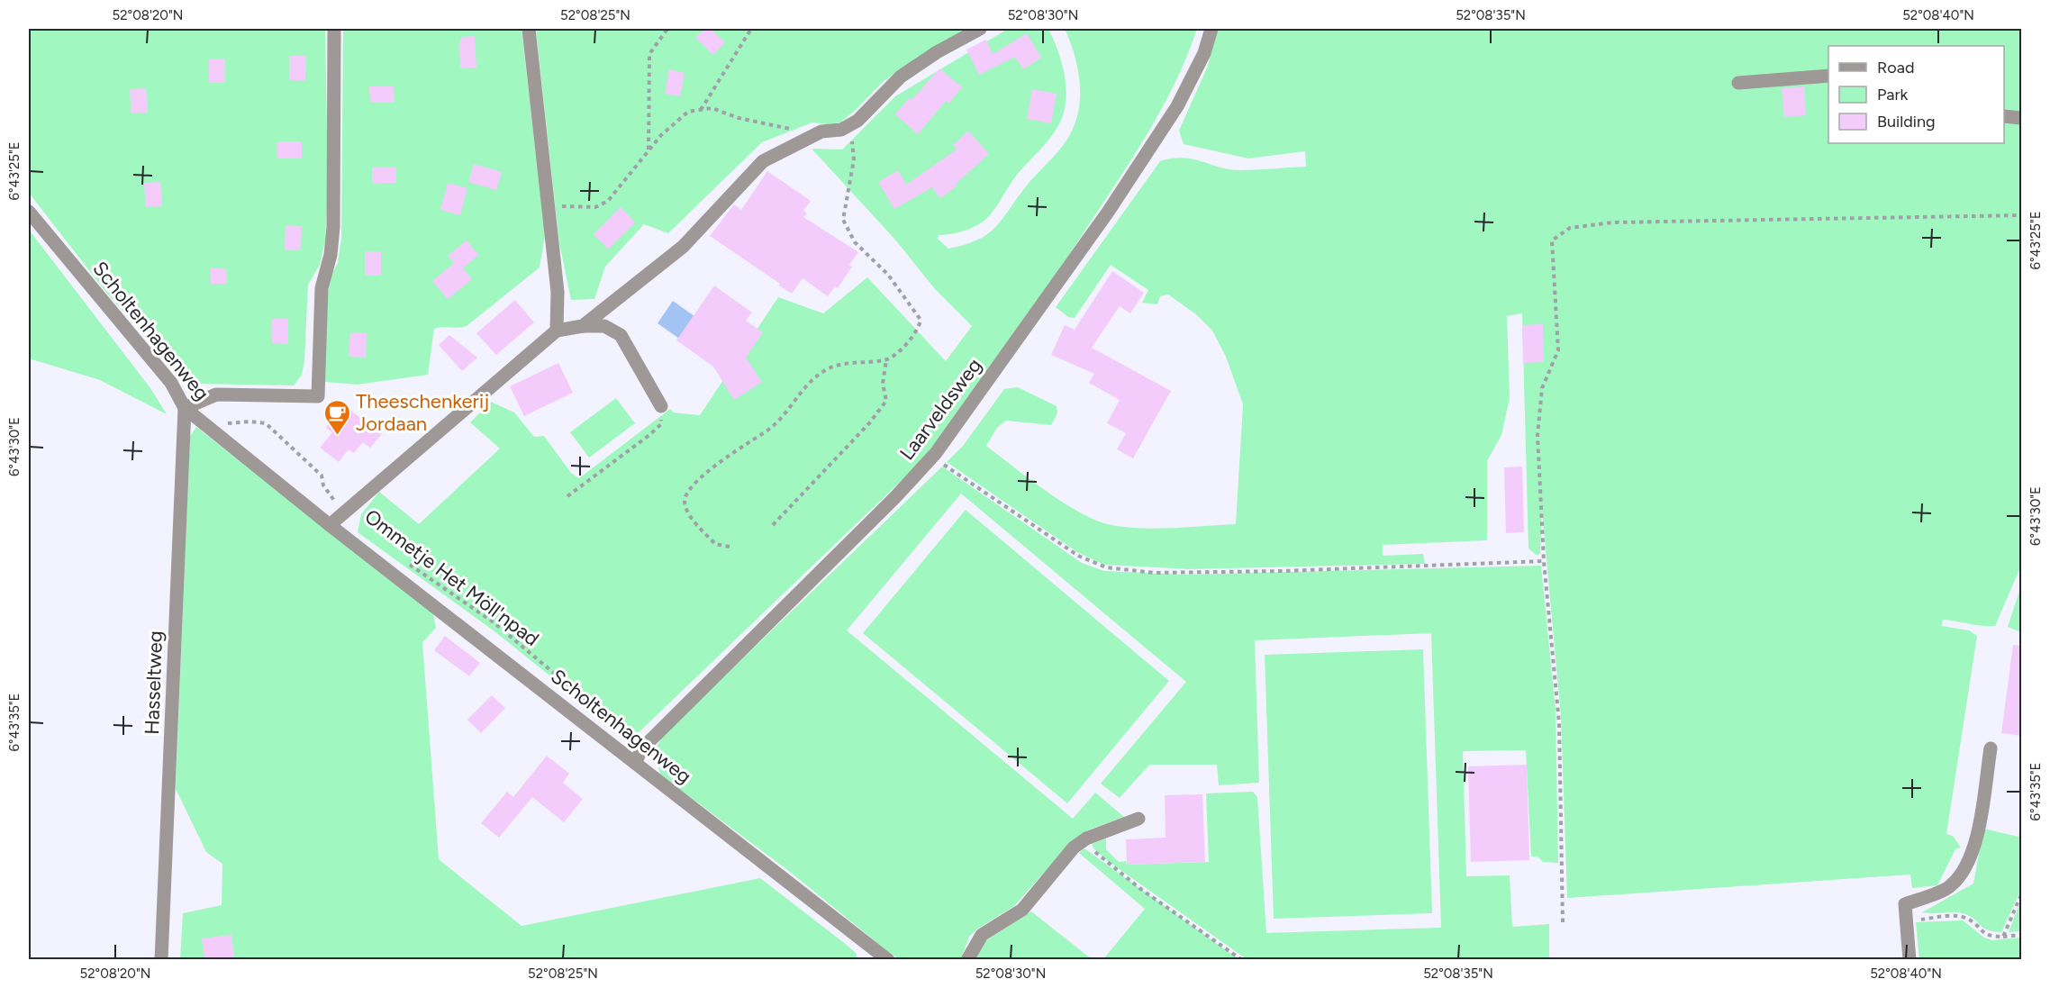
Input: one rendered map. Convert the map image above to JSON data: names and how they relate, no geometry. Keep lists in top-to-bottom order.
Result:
{
  "streets": {
    "street": ["Scholtenhagenweg", "Laarveldsweg", "Hasseltweg"],
    "path": ["Ommetje Het Möll'npad"]
  },
  "crossings": [
    ["Scholtenhagenweg", "Laarveldsweg"],
    ["Scholtenhagenweg", "Hasseltweg"]
  ],
  "places": {
    "cafe": ["Theeschenkerij Jordaan"]
  },
  "legend": ["Road", "Park", "Building"],
  "coordinates": [
    "52°08'20\"N",
    "52°08'25\"N",
    "52°08'30\"N",
    "52°08'35\"N",
    "52°08'40\"N",
    "6°43'25\"E",
    "6°43'30\"E",
    "6°43'35\"E"
  ]
}
